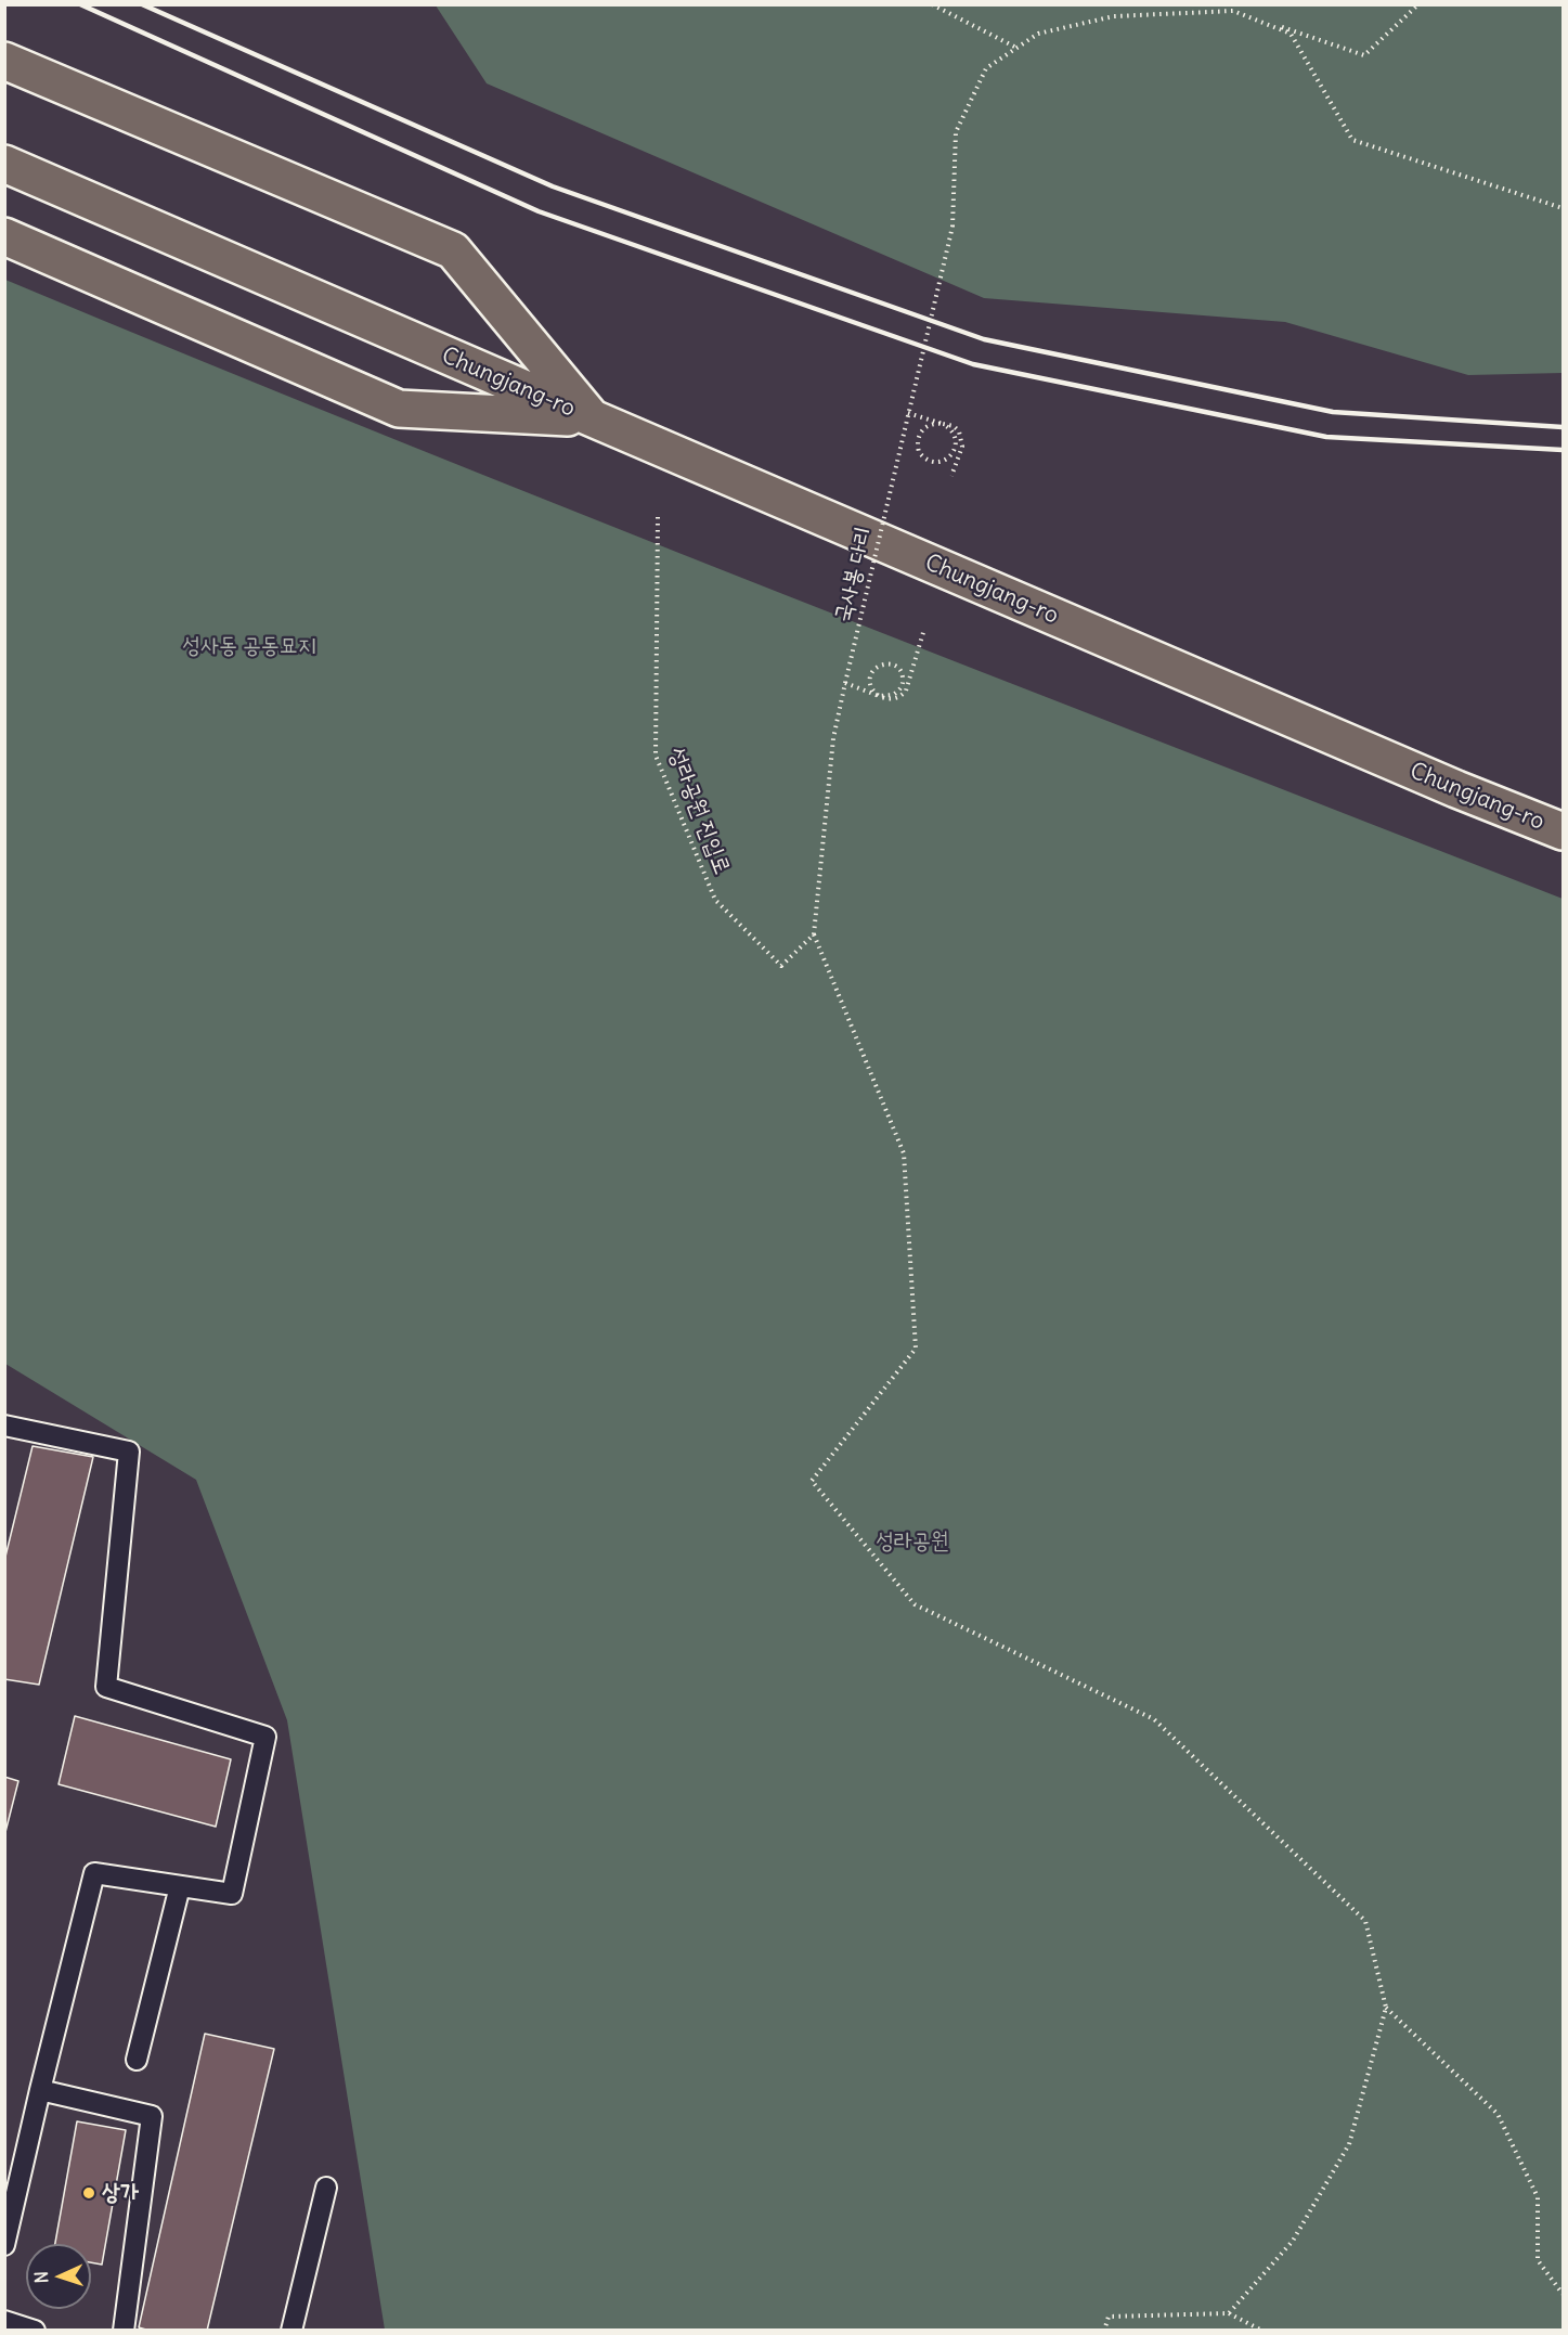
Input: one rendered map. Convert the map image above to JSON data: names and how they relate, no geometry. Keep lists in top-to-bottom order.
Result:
{
  "streets": {
    "main road": ["Chungjang-ro"],
    "path": ["국사봉 다리", "성라공원 진입로"]
  },
  "crossings": [
    ["국사봉 다리", "성라공원 진입로"]
  ],
  "parks": ["성사동 공동묘지", "성라공원"],
  "places": ["상가"],
  "north": "left"
}
